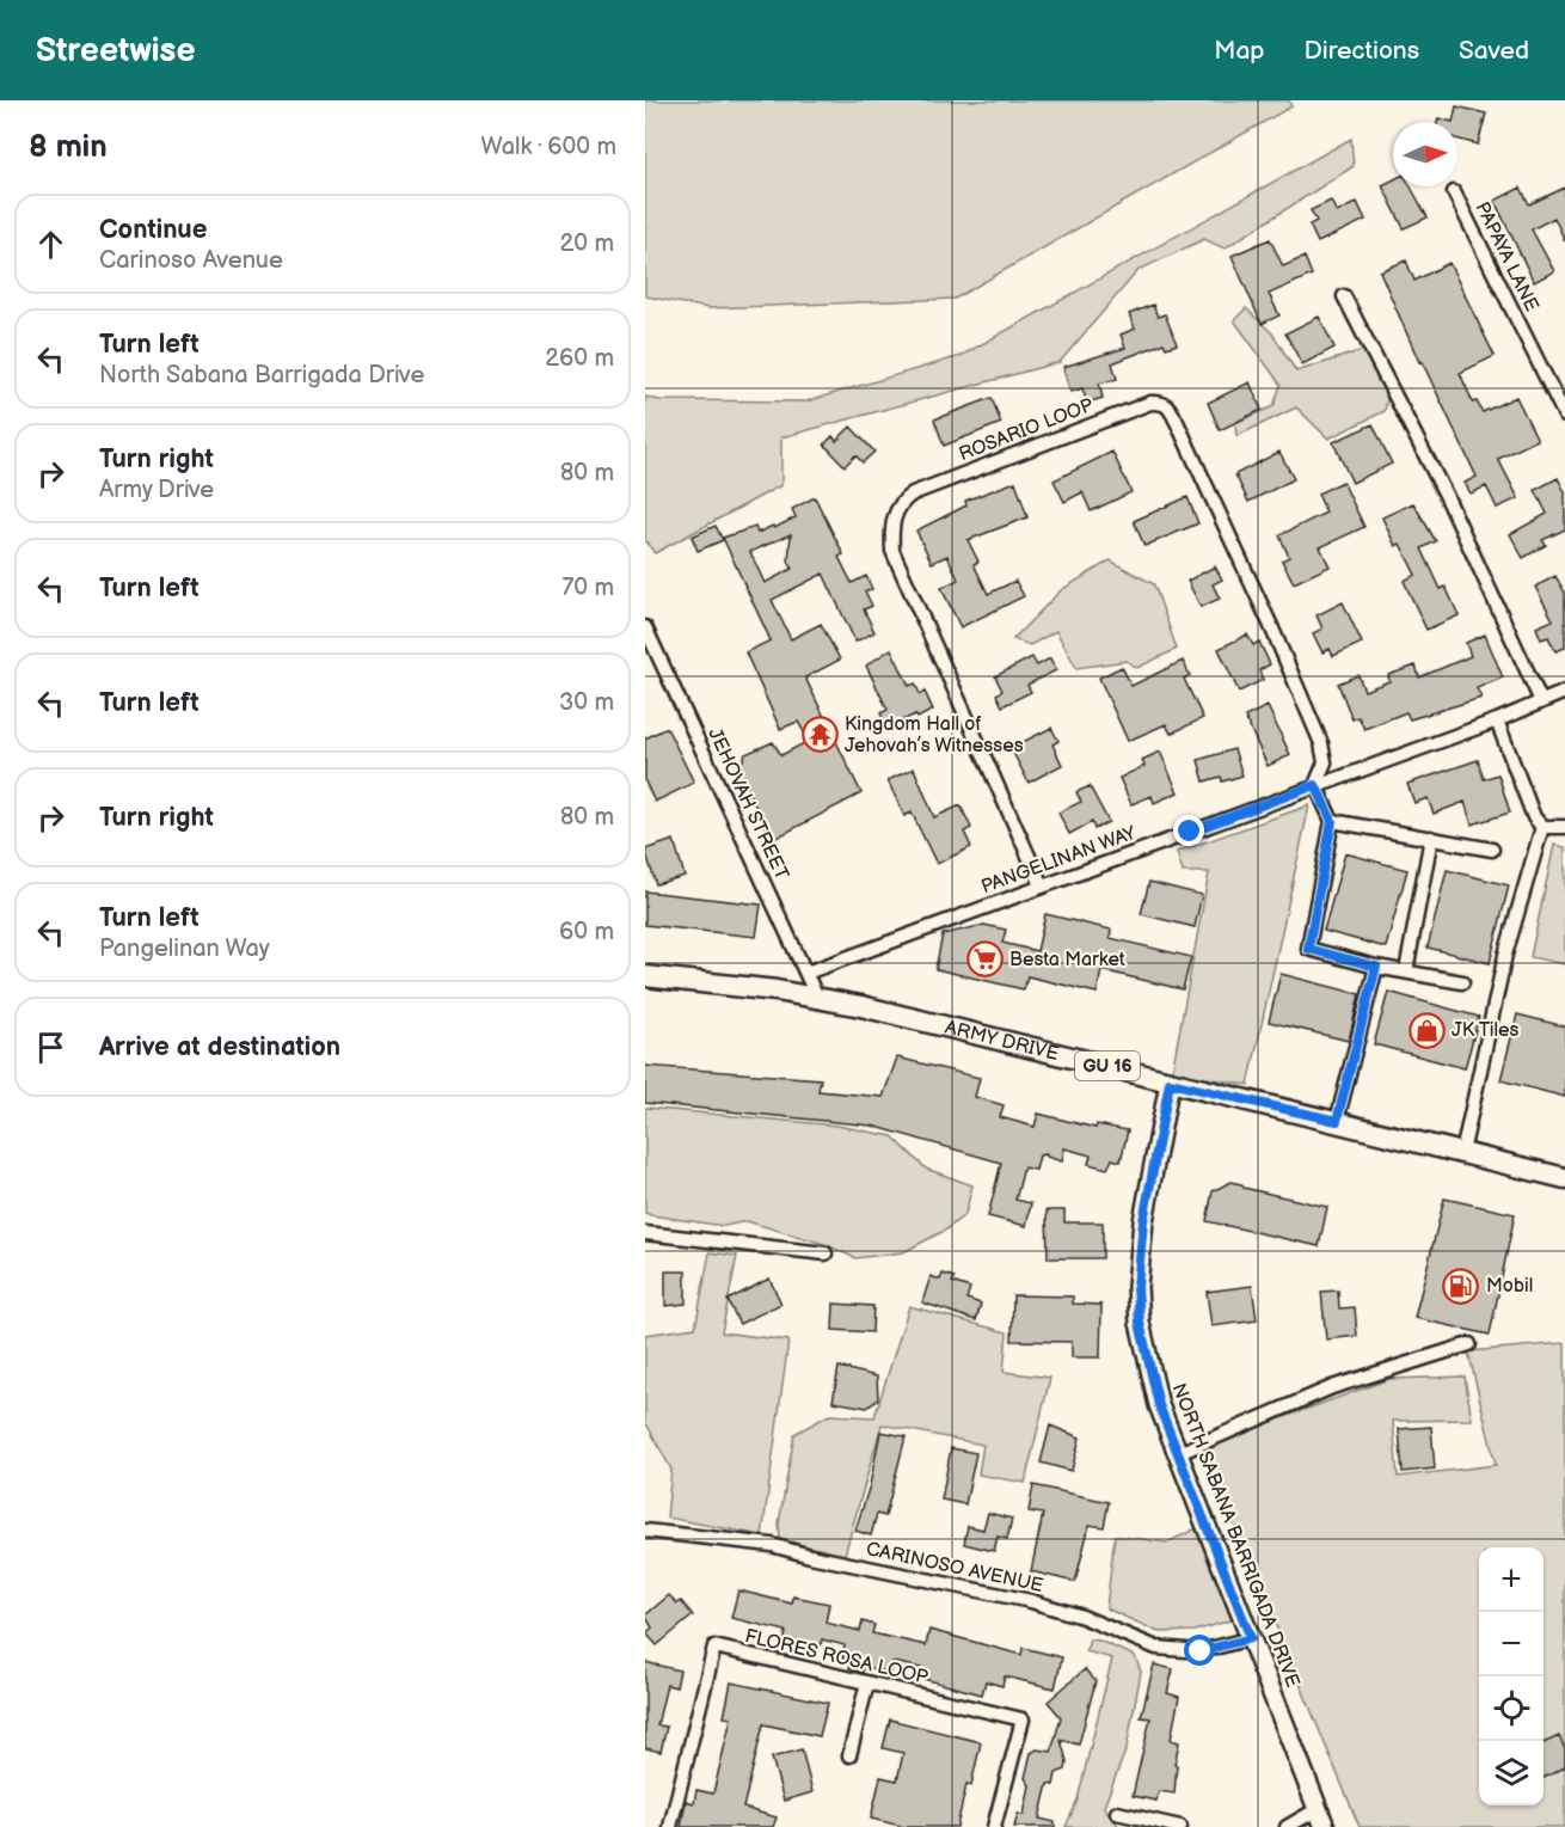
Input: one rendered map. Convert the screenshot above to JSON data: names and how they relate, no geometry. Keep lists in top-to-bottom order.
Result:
{
  "streets": {
    "main road": ["ARMY DRIVE", "GU 16", "NORTH SABANA BARRIGADA DRIVE"],
    "street": [
      "PAPAYA LANE",
      "ROSARIO LOOP",
      "JEHOVAH STREET",
      "PANGELINAN WAY",
      "CARINOSO AVENUE",
      "FLORES ROSA LOOP"
    ]
  },
  "crossings": [
    ["ROSARIO LOOP", "PANGELINAN WAY"],
    ["JEHOVAH STREET", "PANGELINAN WAY"],
    ["JEHOVAH STREET", "ARMY DRIVE"],
    ["ARMY DRIVE", "NORTH SABANA BARRIGADA DRIVE"],
    ["NORTH SABANA BARRIGADA DRIVE", "CARINOSO AVENUE"]
  ],
  "places": {
    "temple": ["Kingdom Hall of Jehovah’s Witnesses"],
    "supermarket": ["Besta Market"],
    "shop": ["JK Tiles"],
    "fuel station": ["Mobil"]
  },
  "north": "right",
  "page": {
    "header": "Streetwise",
    "nav": ["Map", "Directions", "Saved"],
    "heading": ["8 min", "Walk · 600 m"],
    "list": [
      ["Continue", "Carinoso Avenue", "20 m"],
      ["Turn left", "North Sabana Barrigada Drive", "260 m"],
      ["Turn right", "Army Drive", "80 m"],
      ["Turn left", "70 m"],
      ["Turn left", "30 m"],
      ["Turn right", "80 m"],
      ["Turn left", "Pangelinan Way", "60 m"],
      "Arrive at destination"
    ],
    "map_buttons": ["+", "−"]
  }
}
